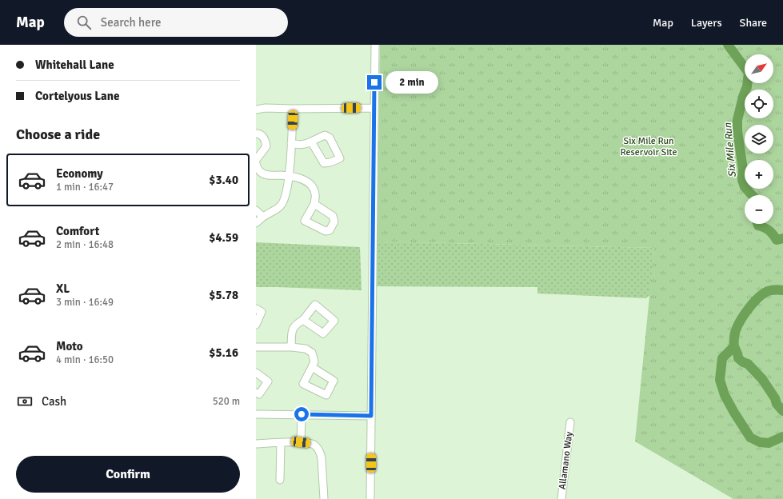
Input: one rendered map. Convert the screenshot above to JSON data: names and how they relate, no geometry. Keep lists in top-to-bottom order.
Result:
{
  "streets": {
    "street": ["Allamano Way"]
  },
  "water": ["Six Mile Run"],
  "parks": ["Six Mile Run Reservoir Site"],
  "north": "top right",
  "page": {
    "header": "Map",
    "search": "Search here",
    "nav": ["Map", "Layers", "Share"],
    "banner": ["Whitehall Lane", "Cortelyous Lane"],
    "map_buttons": ["+", "−"],
    "bubble": "2 min",
    "heading": "Choose a ride",
    "list": [
      {
        "name": "Economy",
        "note": "1 min · 16:47",
        "value": "$3.40"
      },
      {
        "name": "Comfort",
        "note": "2 min · 16:48",
        "value": "$4.59"
      },
      {
        "name": "XL",
        "note": "3 min · 16:49",
        "value": "$5.78"
      },
      {
        "name": "Moto",
        "note": "4 min · 16:50",
        "value": "$5.16"
      }
    ],
    "pay": ["Cash", "520 m"],
    "buttons": "Confirm"
  }
}
